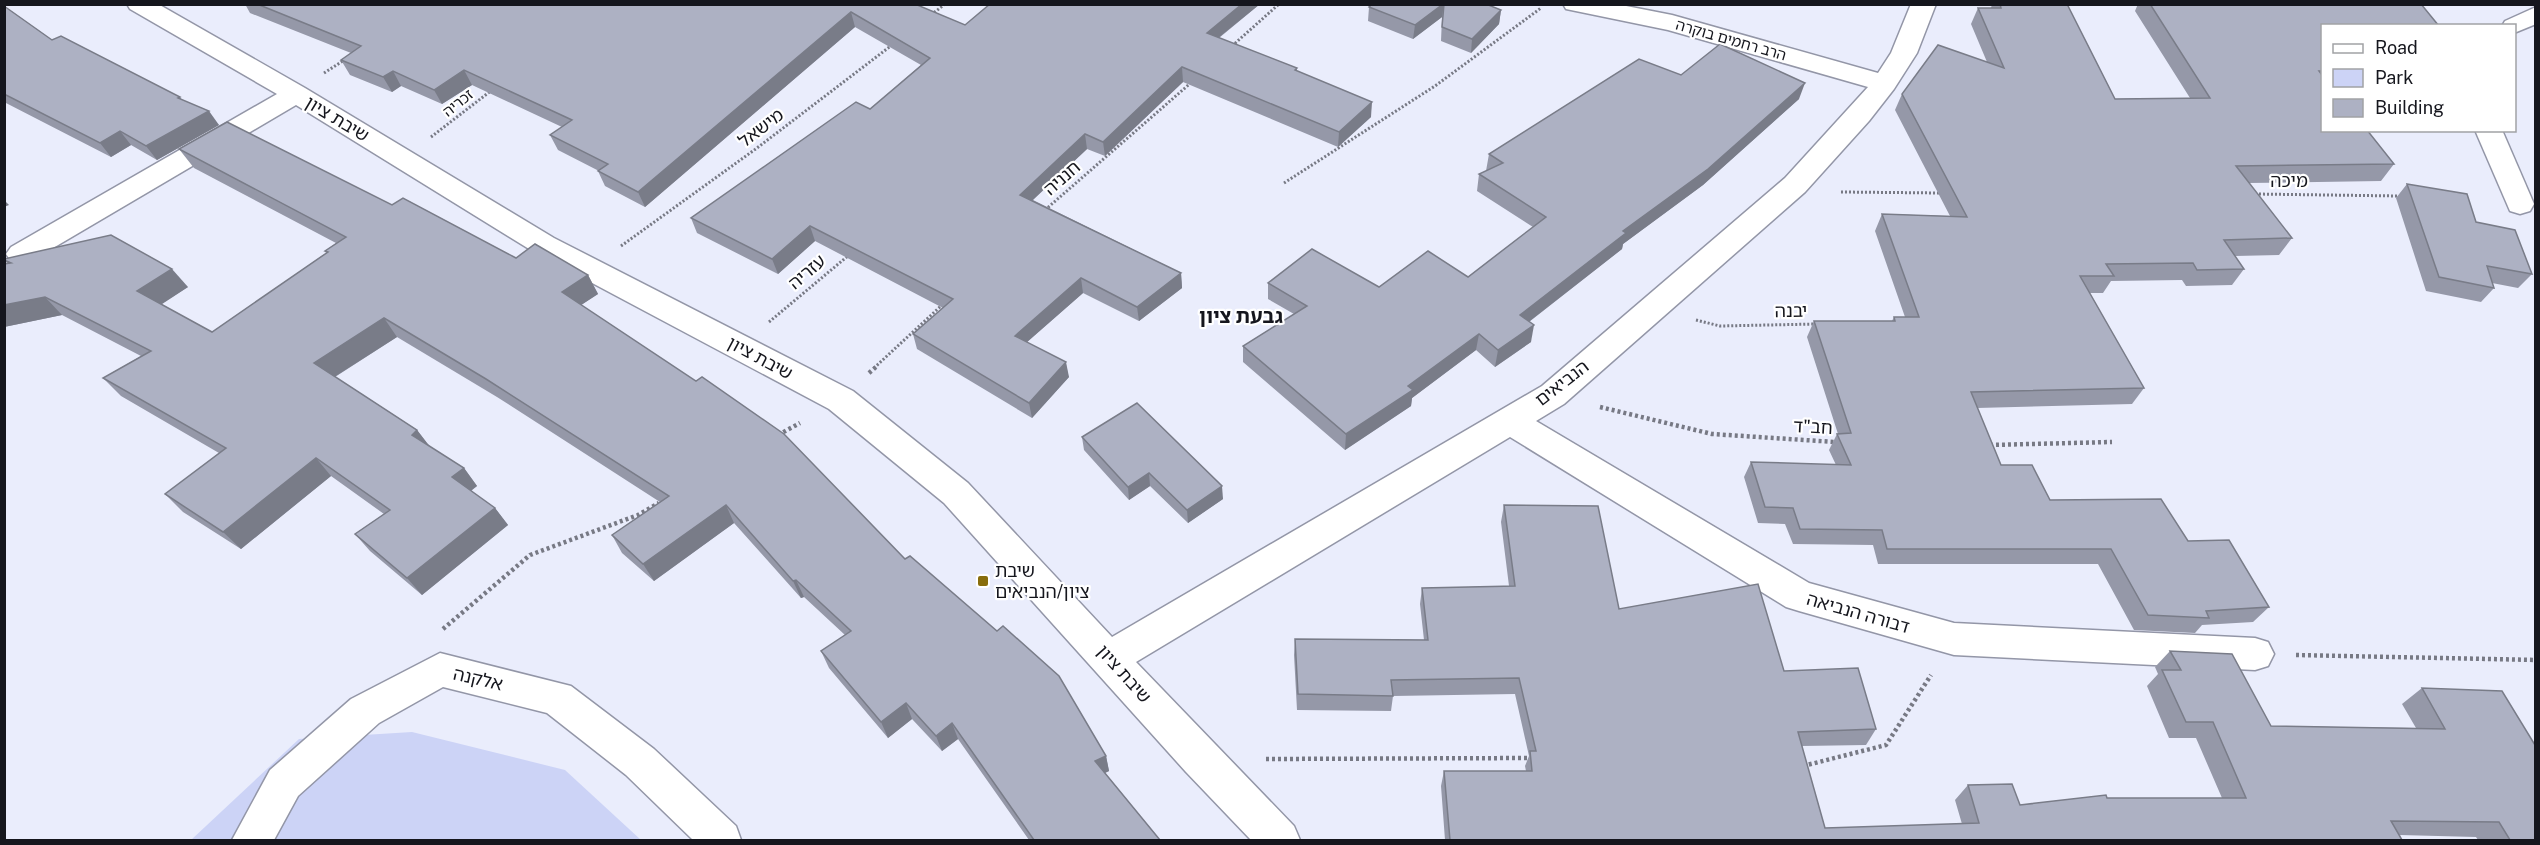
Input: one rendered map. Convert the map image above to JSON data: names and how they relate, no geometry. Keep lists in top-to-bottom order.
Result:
{
  "streets": {
    "street": [
      "הרב רחמים בוקרה",
      "שיבת ציון",
      "הנביאים",
      "דבורה הנביאה",
      "אלקנה"
    ],
    "path": [
      "זכריה",
      "מישאל",
      "חנניה",
      "מיכה",
      "עזריה",
      "יבנה",
      "חב\"ד"
    ]
  },
  "crossings": [
    ["הרב רחמים בוקרה", "הנביאים"],
    ["זכריה", "שיבת ציון"],
    ["שיבת ציון", "מישאל"],
    ["שיבת ציון", "עזריה"],
    ["שיבת ציון", "הנביאים"],
    ["יבנה", "הנביאים"],
    ["הנביאים", "חב\"ד"],
    ["הנביאים", "דבורה הנביאה"]
  ],
  "districts": ["גבעת ציון"],
  "places": {
    "transit": ["שיבת ציון/הנביאים"]
  },
  "legend": ["Road", "Park", "Building"]
}
